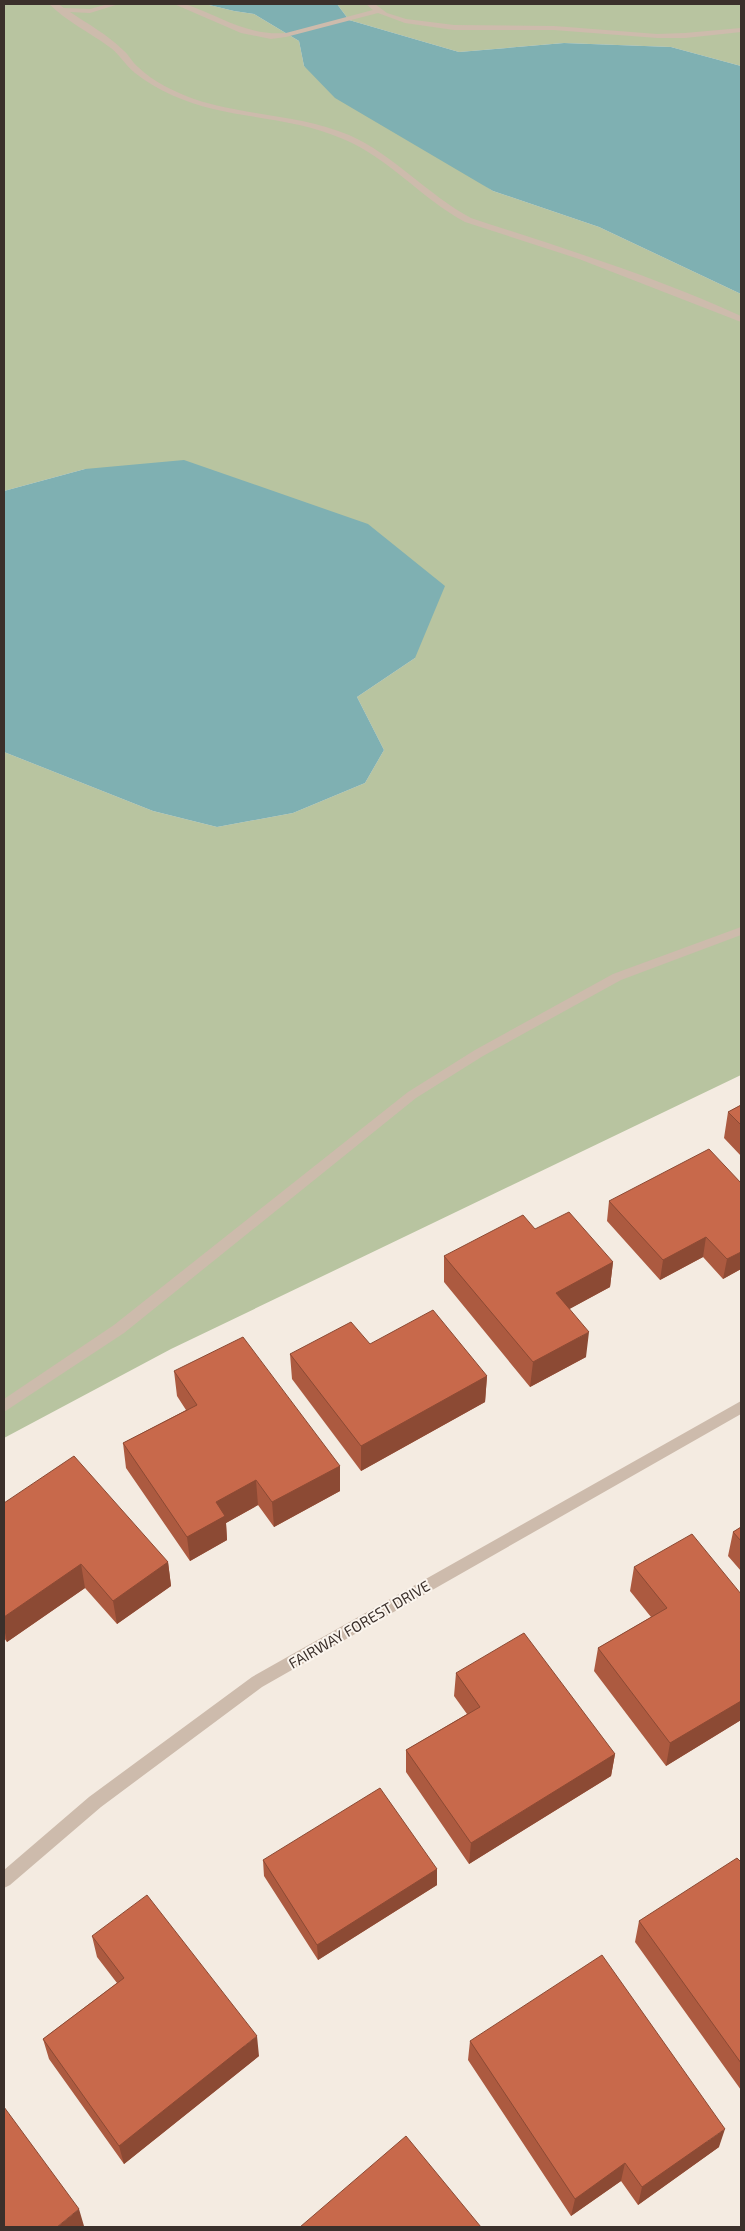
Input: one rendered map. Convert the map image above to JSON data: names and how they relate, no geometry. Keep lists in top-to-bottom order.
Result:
{
  "streets": {
    "street": ["FAIRWAY FOREST DRIVE"]
  }
}
